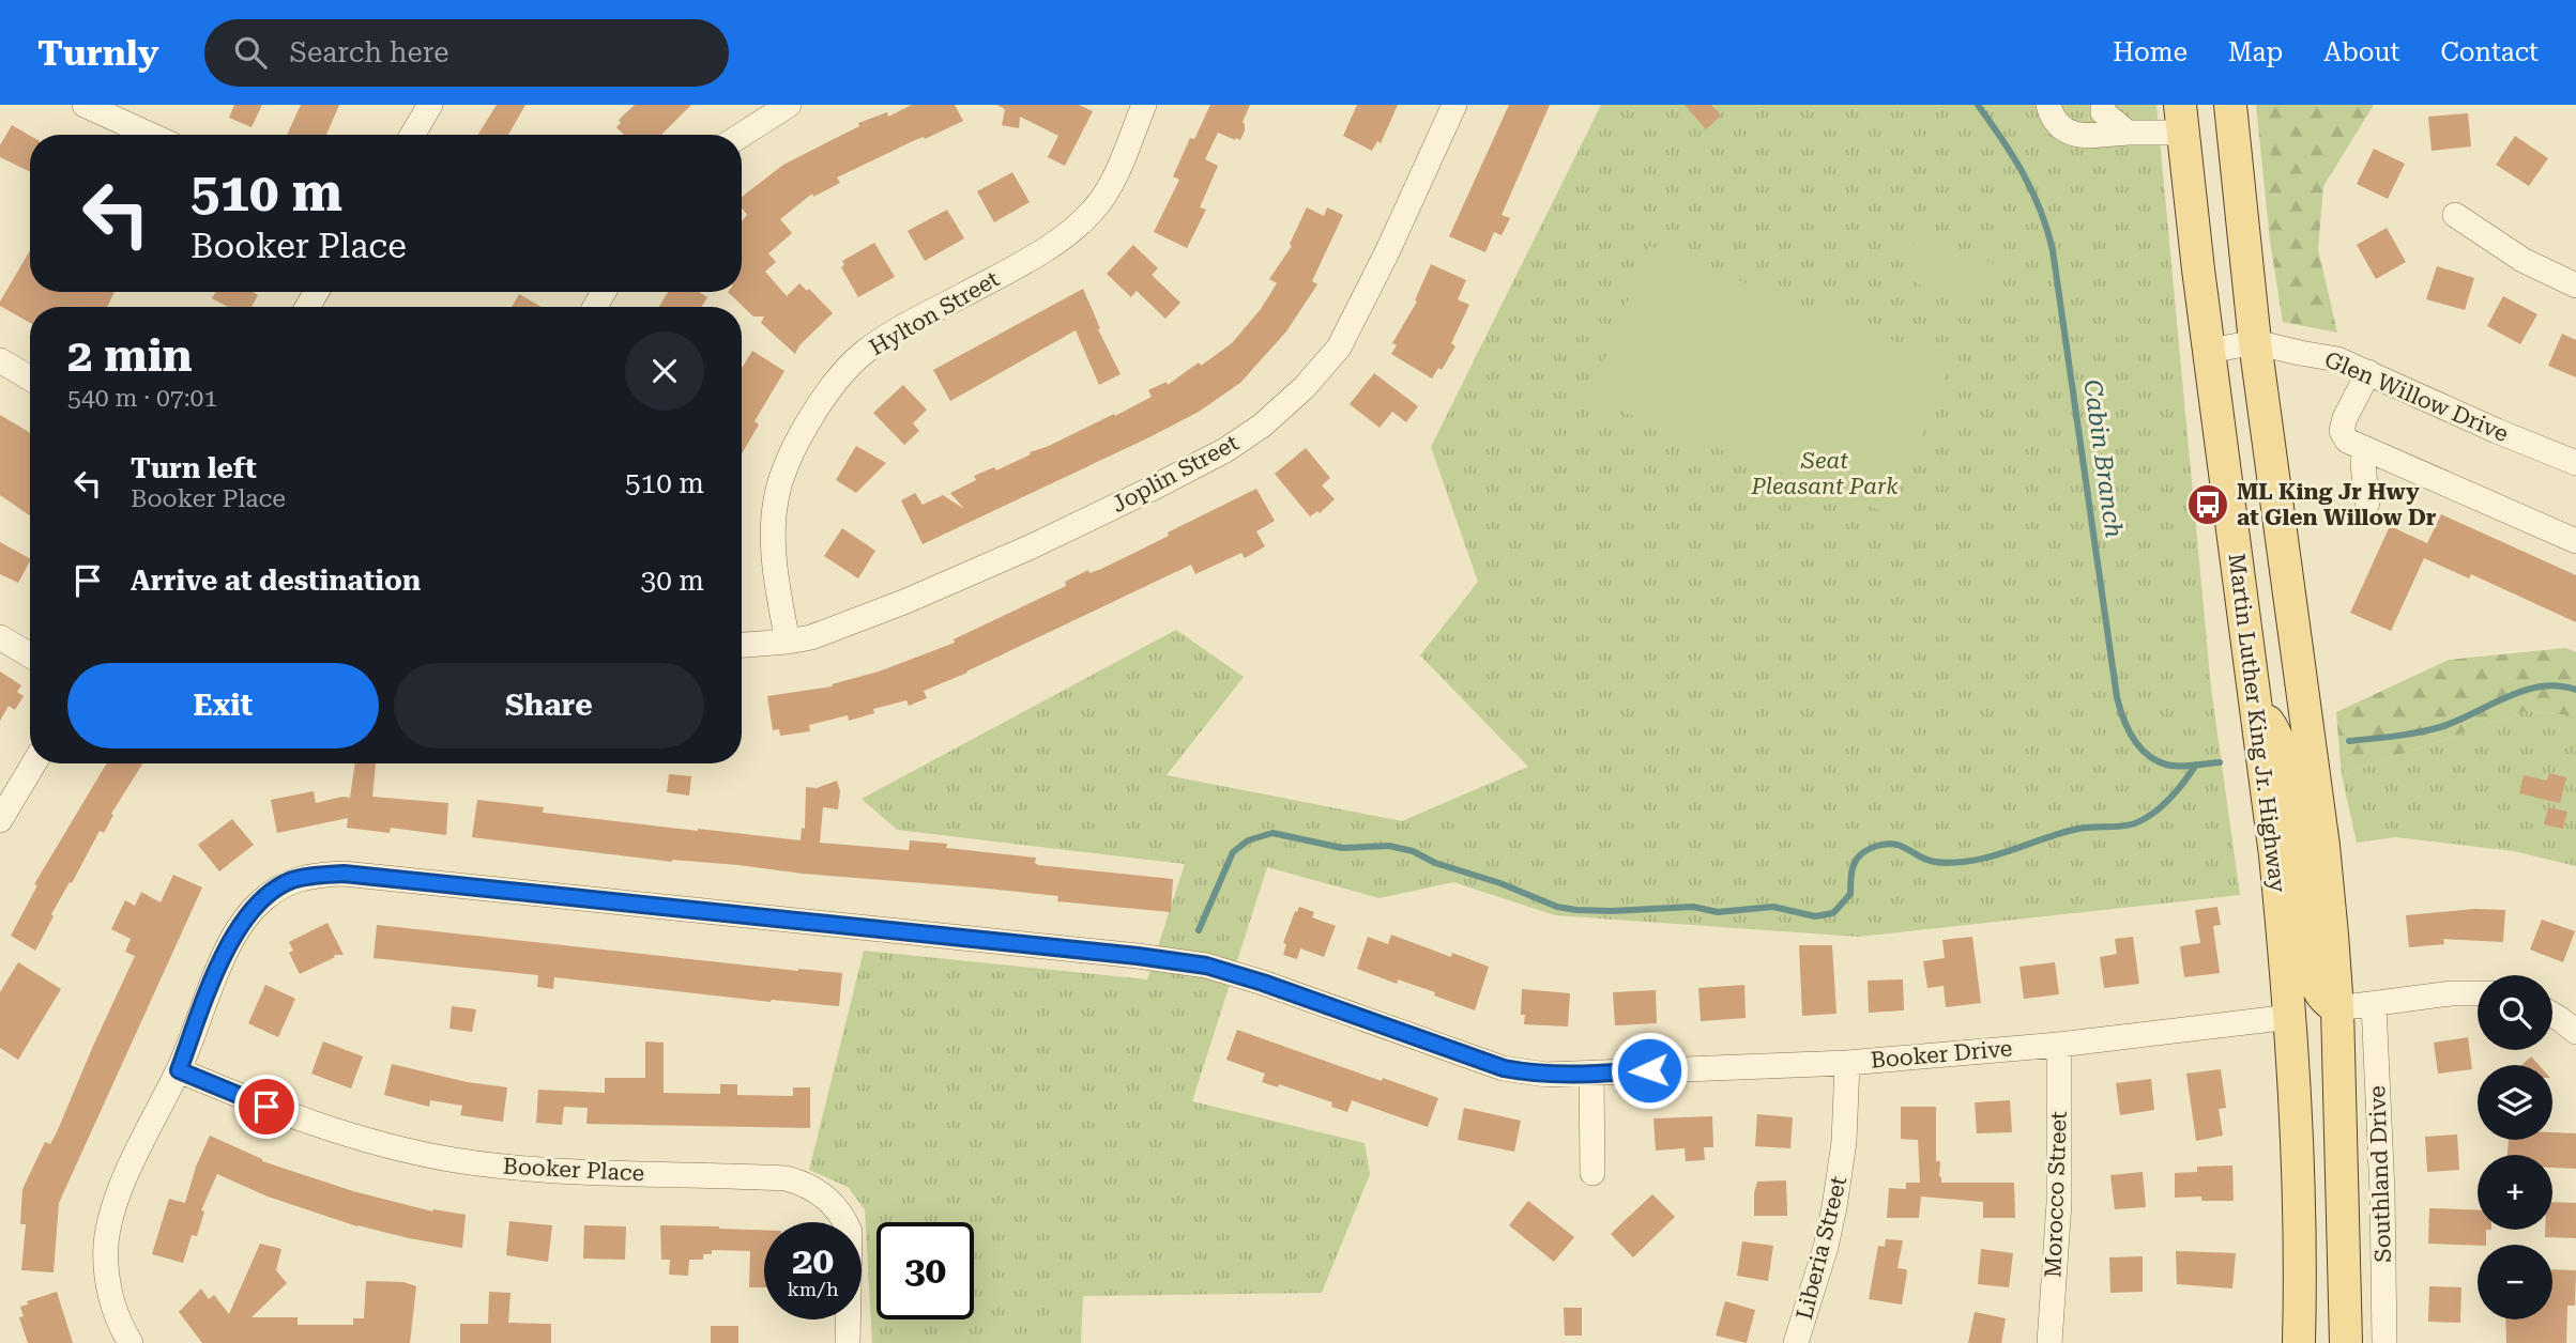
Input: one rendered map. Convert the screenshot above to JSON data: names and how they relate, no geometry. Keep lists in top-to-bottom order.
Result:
{
  "streets": {
    "main road": ["Martin Luther King Jr. Highway"],
    "street": [
      "Hylton Street",
      "Glen Willow Drive",
      "Joplin Street",
      "Booker Drive",
      "Booker Place",
      "Southland Drive",
      "Morocco Street",
      "Liberia Street"
    ]
  },
  "crossings": [
    ["Hylton Street", "Joplin Street"],
    ["Glen Willow Drive", "Martin Luther King Jr. Highway"],
    ["Martin Luther King Jr. Highway", "Booker Drive"],
    ["Booker Drive", "Booker Place"],
    ["Booker Drive", "Morocco Street"],
    ["Booker Drive", "Liberia Street"]
  ],
  "water": ["Cabin Branch"],
  "parks": ["Seat Pleasant Park"],
  "places": {
    "bus stop": ["ML King Jr Hwy at Glen Willow Dr"]
  },
  "page": {
    "header": "Turnly",
    "search": "Search here",
    "nav": [
      "Home",
      "Map",
      "About",
      "Contact"
    ],
    "turn": ["510 m", "Booker Place"],
    "heading": ["2 min", "540 m · 07:01"],
    "list": [
      {
        "name": "Turn left",
        "note": "Booker Place",
        "value": "510 m"
      },
      {
        "name": "Arrive at destination",
        "value": "30 m"
      }
    ],
    "buttons": ["Exit", "Share"],
    "map_buttons": ["+", "−"],
    "speed": "20 km/h",
    "limit": "30"
  }
}
